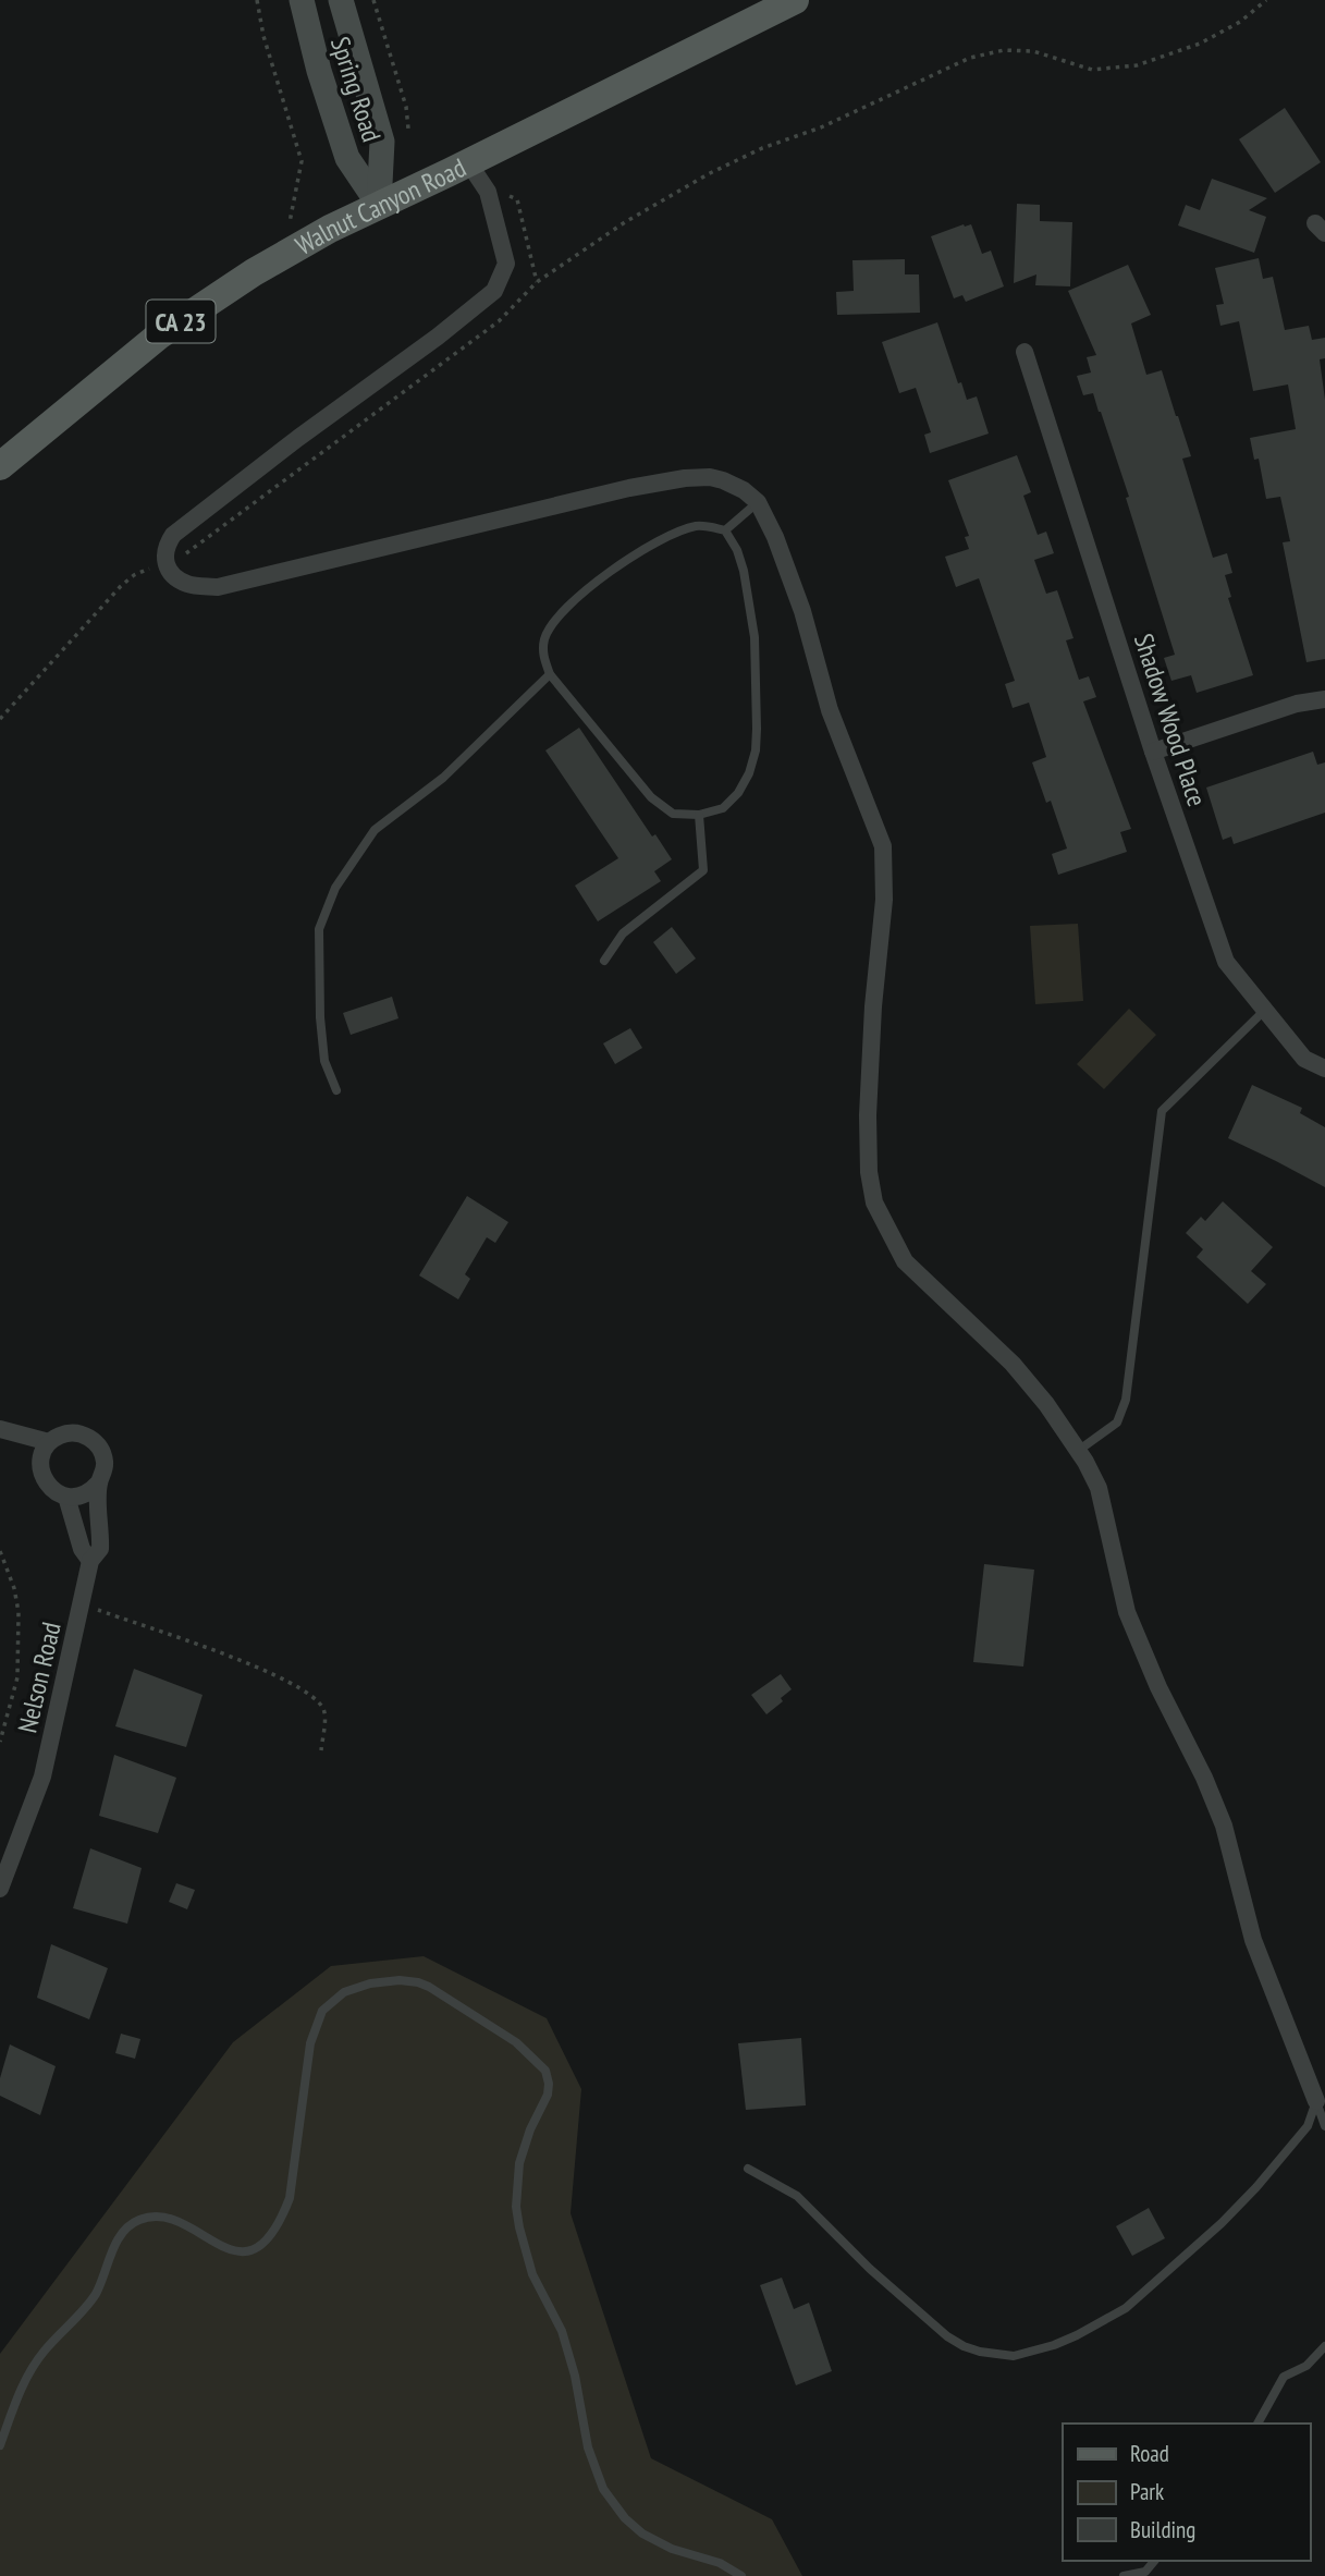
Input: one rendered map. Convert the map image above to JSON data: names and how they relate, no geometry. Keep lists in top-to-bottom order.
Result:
{
  "streets": {
    "main road": ["Spring Road", "Walnut Canyon Road", "CA 23"],
    "street": ["Shadow Wood Place", "Nelson Road"]
  },
  "crossings": [
    ["Spring Road", "Walnut Canyon Road"]
  ],
  "legend": ["Road", "Park", "Building"]
}
